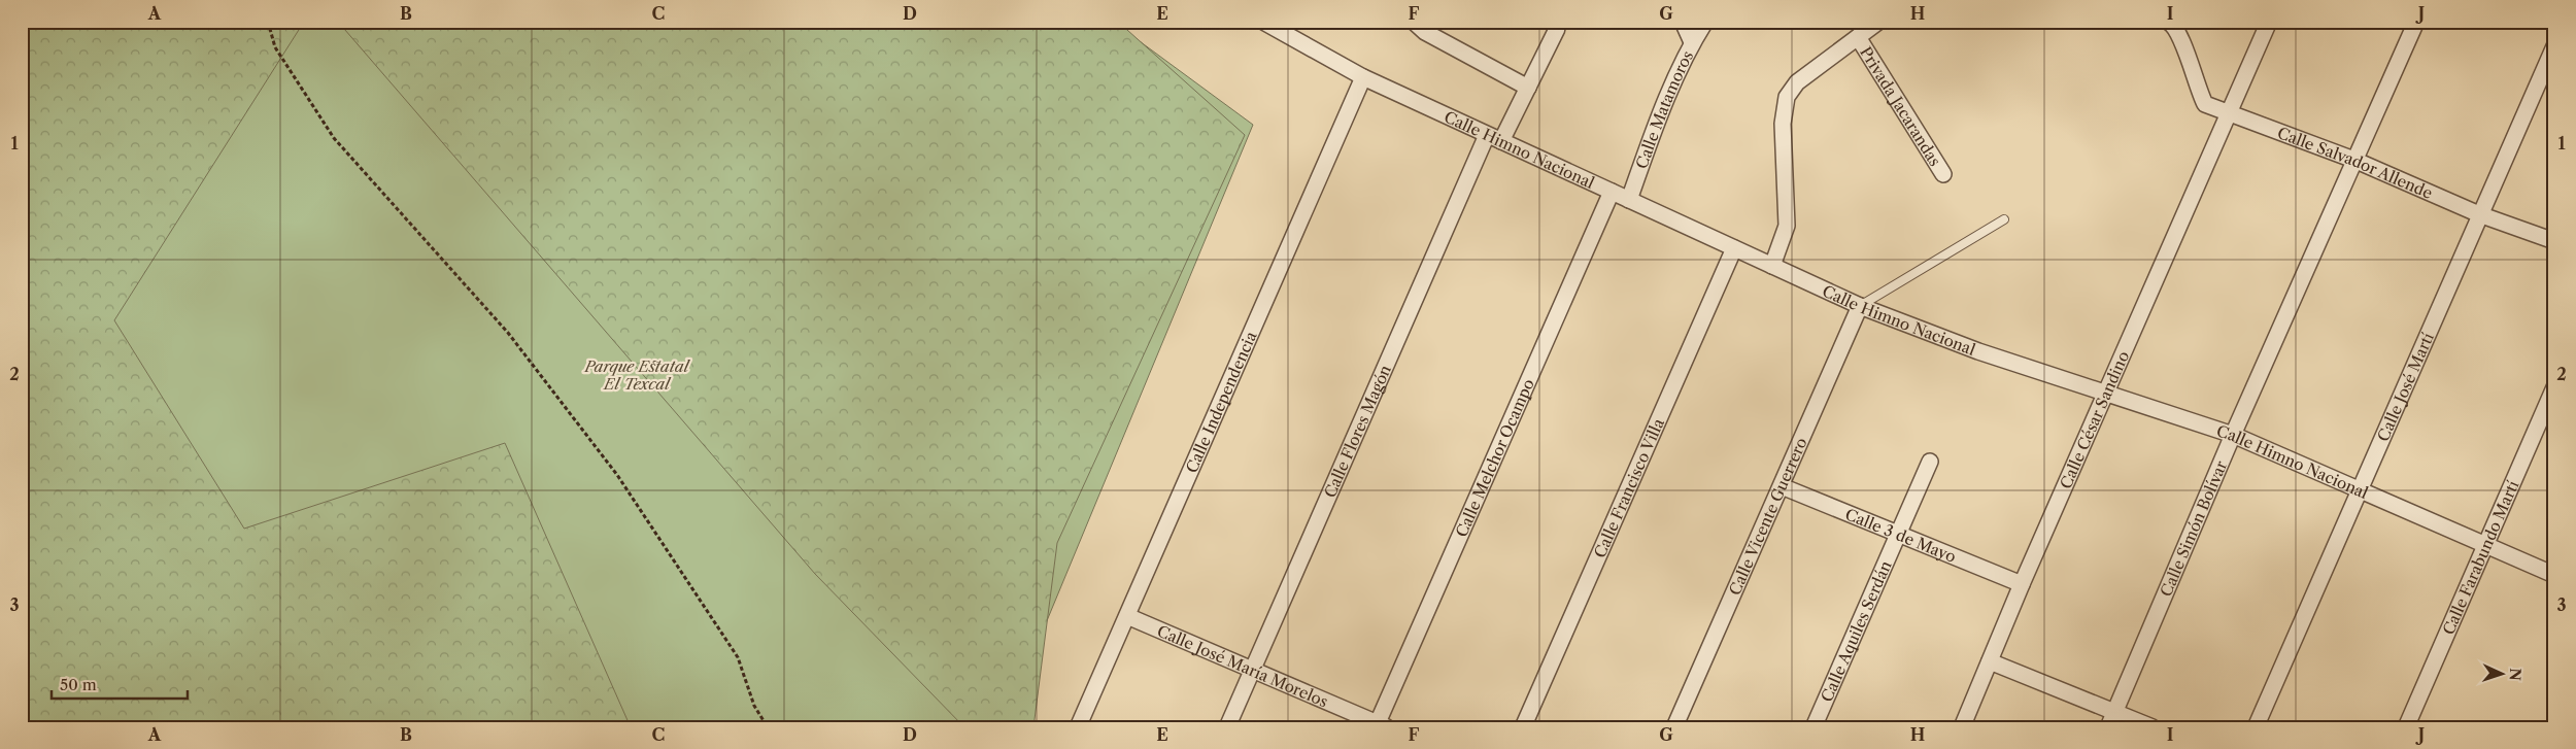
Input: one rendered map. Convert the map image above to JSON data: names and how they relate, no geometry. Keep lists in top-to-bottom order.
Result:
{
  "streets": {
    "street": [
      "Privada Jacarandas",
      "Calle Matamoros",
      "Calle Himno Nacional",
      "Calle Salvador Allende",
      "Calle José Martí",
      "Calle Independencia",
      "Calle César Sandino",
      "Calle Flores Magón",
      "Calle Melchor Ocampo",
      "Calle Francisco Villa",
      "Calle Vicente Guerrero",
      "Calle Simón Bolívar",
      "Calle 3 de Mayo",
      "Calle Farabundo Martí",
      "Calle Aquiles Serdán",
      "Calle José María Morelos"
    ]
  },
  "crossings": [
    ["Calle Matamoros", "Calle Himno Nacional"],
    ["Calle Himno Nacional", "Calle José Martí"],
    ["Calle Himno Nacional", "Calle Independencia"],
    ["Calle Himno Nacional", "Calle César Sandino"],
    ["Calle Himno Nacional", "Calle Flores Magón"],
    ["Calle Himno Nacional", "Calle Melchor Ocampo"],
    ["Calle Himno Nacional", "Calle Francisco Villa"],
    ["Calle Himno Nacional", "Calle Vicente Guerrero"],
    ["Calle Himno Nacional", "Calle Simón Bolívar"],
    ["Calle Himno Nacional", "Calle Farabundo Martí"],
    ["Calle Salvador Allende", "Calle José Martí"],
    ["Calle Salvador Allende", "Calle César Sandino"],
    ["Calle Salvador Allende", "Calle Simón Bolívar"],
    ["Calle Independencia", "Calle José María Morelos"],
    ["Calle César Sandino", "Calle 3 de Mayo"],
    ["Calle Flores Magón", "Calle José María Morelos"],
    ["Calle Melchor Ocampo", "Calle José María Morelos"],
    ["Calle Vicente Guerrero", "Calle 3 de Mayo"],
    ["Calle 3 de Mayo", "Calle Aquiles Serdán"]
  ],
  "parks": ["Parque Estatal El Texcal"],
  "scale_bar": "50 m",
  "north": "right",
  "grid": {
    "columns": [
      "A",
      "B",
      "C",
      "D",
      "E",
      "F",
      "G",
      "H",
      "I",
      "J"
    ],
    "rows": ["1", "2", "3"]
  }
}
